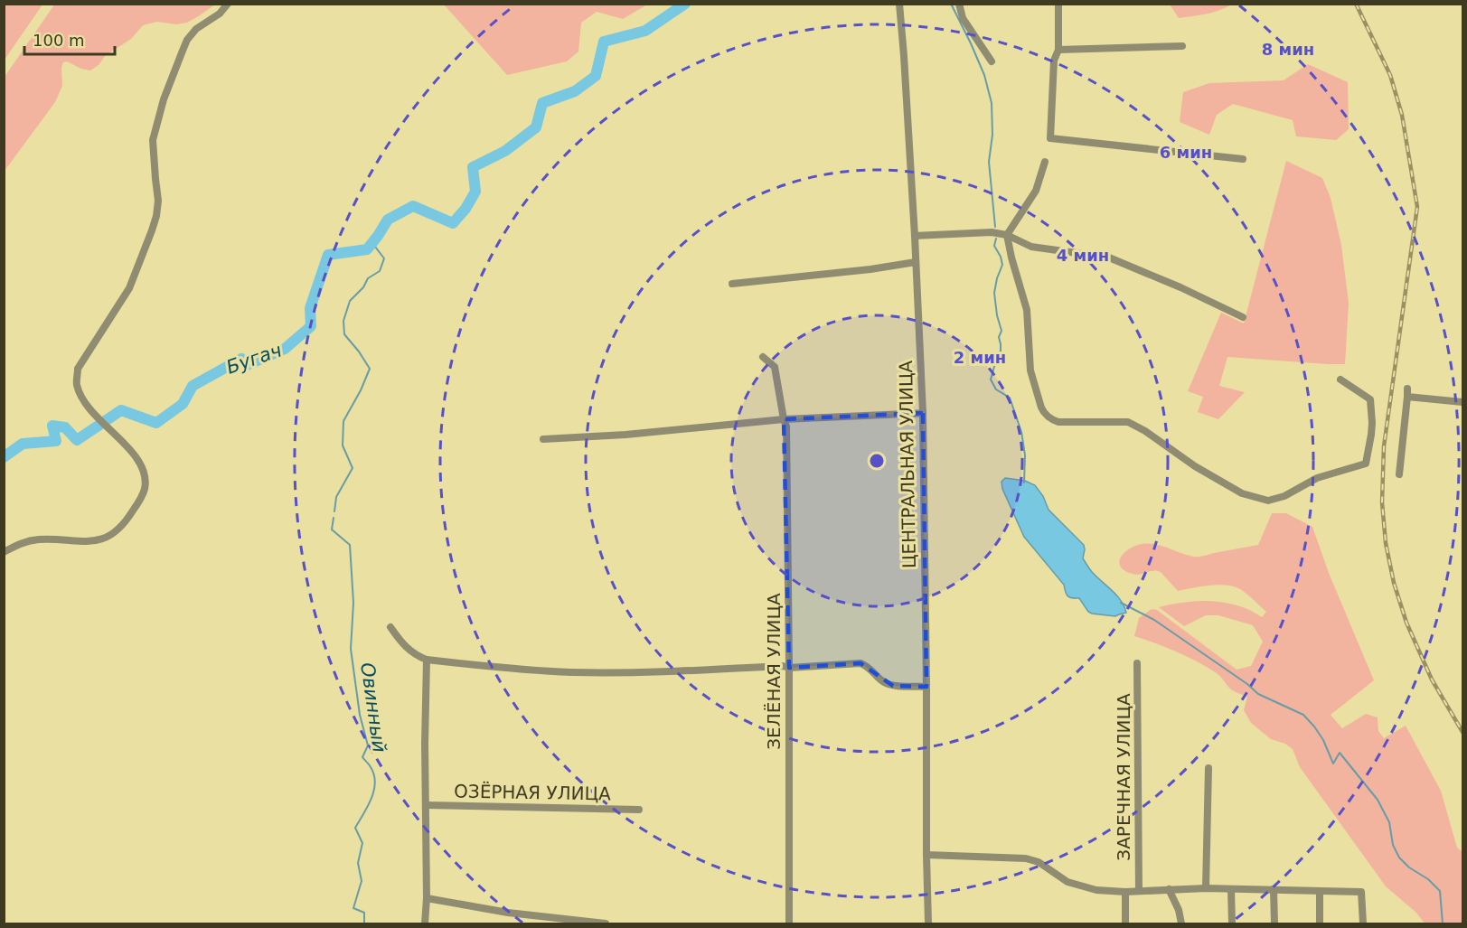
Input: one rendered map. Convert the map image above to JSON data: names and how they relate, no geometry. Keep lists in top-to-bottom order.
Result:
{
  "streets": {
    "street": [
      "ЦЕНТРАЛЬНАЯ УЛИЦА",
      "ЗЕЛЁНАЯ УЛИЦА",
      "ЗАРЕЧНАЯ УЛИЦА",
      "ОЗЁРНАЯ УЛИЦА"
    ]
  },
  "water": ["Бугач", "Овинный"],
  "scale_bar": "100 m",
  "rings": [
    "8 мин",
    "6 мин",
    "4 мин",
    "2 мин"
  ]
}
